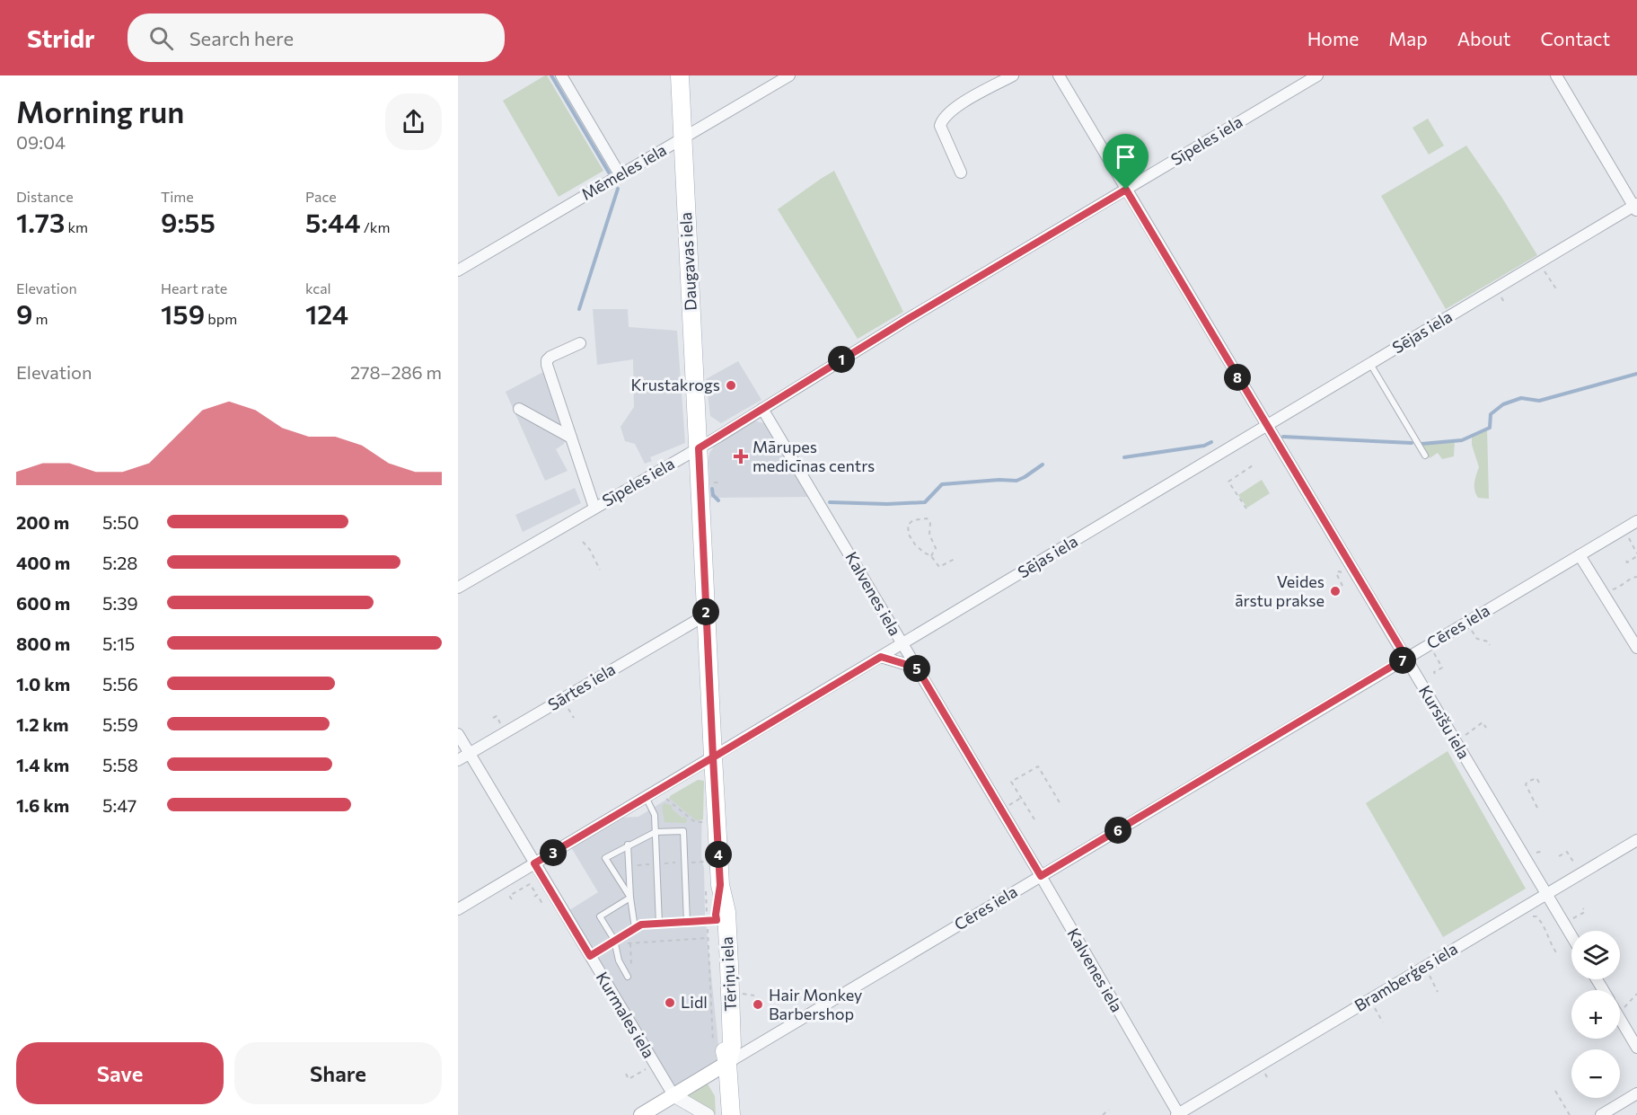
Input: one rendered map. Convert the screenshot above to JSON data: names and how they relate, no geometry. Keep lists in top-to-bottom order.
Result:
{
  "streets": {
    "main road": ["Daugavas iela", "Cēres iela", "Tēriņu iela"],
    "street": [
      "Sīpeles iela",
      "Mēmeles iela",
      "Sējas iela",
      "Kalvenes iela",
      "Sārtes iela",
      "Kursīšu iela",
      "Bramberģes iela",
      "Kurmales iela"
    ]
  },
  "crossings": [
    ["Sīpeles iela", "Daugavas iela"],
    ["Sīpeles iela", "Kalvenes iela"],
    ["Sīpeles iela", "Kursīšu iela"],
    ["Sīpeles iela", "Tēriņu iela"],
    ["Mēmeles iela", "Daugavas iela"],
    ["Daugavas iela", "Tēriņu iela"],
    ["Sējas iela", "Kalvenes iela"],
    ["Sējas iela", "Kursīšu iela"],
    ["Sējas iela", "Tēriņu iela"],
    ["Sējas iela", "Kurmales iela"],
    ["Kalvenes iela", "Cēres iela"],
    ["Kalvenes iela", "Bramberģes iela"],
    ["Cēres iela", "Kursīšu iela"],
    ["Cēres iela", "Tēriņu iela"],
    ["Cēres iela", "Kurmales iela"],
    ["Sārtes iela", "Tēriņu iela"],
    ["Sārtes iela", "Kurmales iela"],
    ["Kursīšu iela", "Bramberģes iela"]
  ],
  "places": {
    "other": [
      "Krustakrogs",
      "Veides ārstu prakse",
      "Lidl",
      "Hair Monkey Barbershop"
    ],
    "health": ["Mārupes medicīnas centrs"]
  },
  "page": {
    "header": "Stridr",
    "search": "Search here",
    "nav": [
      "Home",
      "Map",
      "About",
      "Contact"
    ],
    "heading": ["Morning run", "09:04"],
    "stats": [
      ["Distance", "1.73 km"],
      ["Time", "9:55"],
      ["Pace", "5:44 /km"],
      ["Elevation", "9 m"],
      ["Heart rate", "159 bpm"],
      ["kcal", "124"]
    ],
    "pins": [
      "1",
      "8",
      "2",
      "7",
      "5",
      "6",
      "3",
      "4"
    ],
    "chart": ["Elevation", "278–286 m"],
    "list": [
      {
        "name": "200 m",
        "note": "5:50"
      },
      {
        "name": "400 m",
        "note": "5:28"
      },
      {
        "name": "600 m",
        "note": "5:39"
      },
      {
        "name": "800 m",
        "note": "5:15"
      },
      {
        "name": "1.0 km",
        "note": "5:56"
      },
      {
        "name": "1.2 km",
        "note": "5:59"
      },
      {
        "name": "1.4 km",
        "note": "5:58"
      },
      {
        "name": "1.6 km",
        "note": "5:47"
      }
    ],
    "map_buttons": ["+", "−"],
    "buttons": ["Save", "Share"]
  }
}
